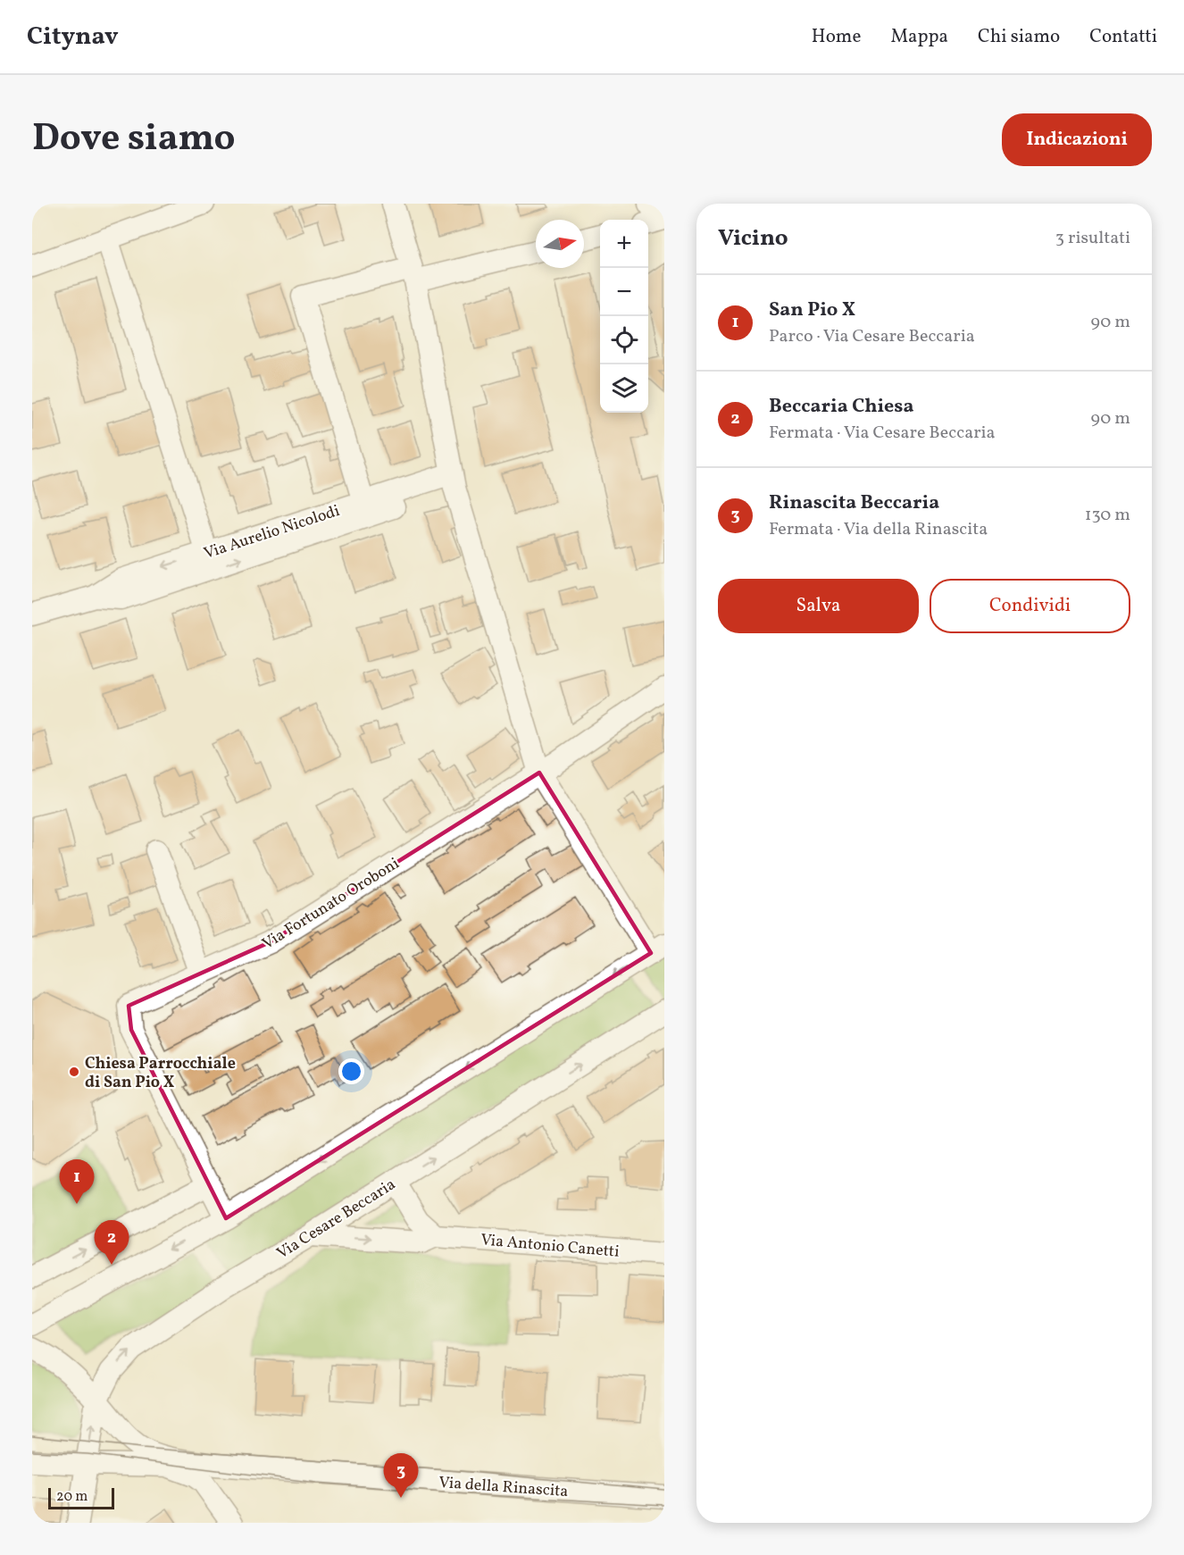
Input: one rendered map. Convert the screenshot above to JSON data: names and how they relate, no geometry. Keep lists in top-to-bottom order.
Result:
{
  "streets": {
    "street": [
      "Via Aurelio Nicolodi",
      "Via Fortunato Oroboni",
      "Via Cesare Beccaria",
      "Via Antonio Canetti",
      "Via della Rinascita"
    ]
  },
  "crossings": [
    ["Via Cesare Beccaria", "Via Antonio Canetti"]
  ],
  "one_way": ["Via Antonio Canetti"],
  "places": ["Chiesa Parrocchiale di San Pio X"],
  "scale_bar": "20 m",
  "north": "right",
  "page": {
    "header": "Citynav",
    "nav": [
      "Home",
      "Mappa",
      "Chi siamo",
      "Contatti"
    ],
    "title": "Dove siamo",
    "buttons": [
      "Indicazioni",
      ["Salva", "Condividi"]
    ],
    "heading": ["Vicino", "3 risultati"],
    "map_buttons": ["+", "−"],
    "list": [
      {
        "mark": "1",
        "name": "San Pio X",
        "note": "Parco · Via Cesare Beccaria",
        "value": "90 m"
      },
      {
        "mark": "2",
        "name": "Beccaria Chiesa",
        "note": "Fermata · Via Cesare Beccaria",
        "value": "90 m"
      },
      {
        "mark": "3",
        "name": "Rinascita Beccaria",
        "note": "Fermata · Via della Rinascita",
        "value": "130 m"
      }
    ],
    "pins": ["1", "2", "3"],
    "scale": "20 m"
  }
}
